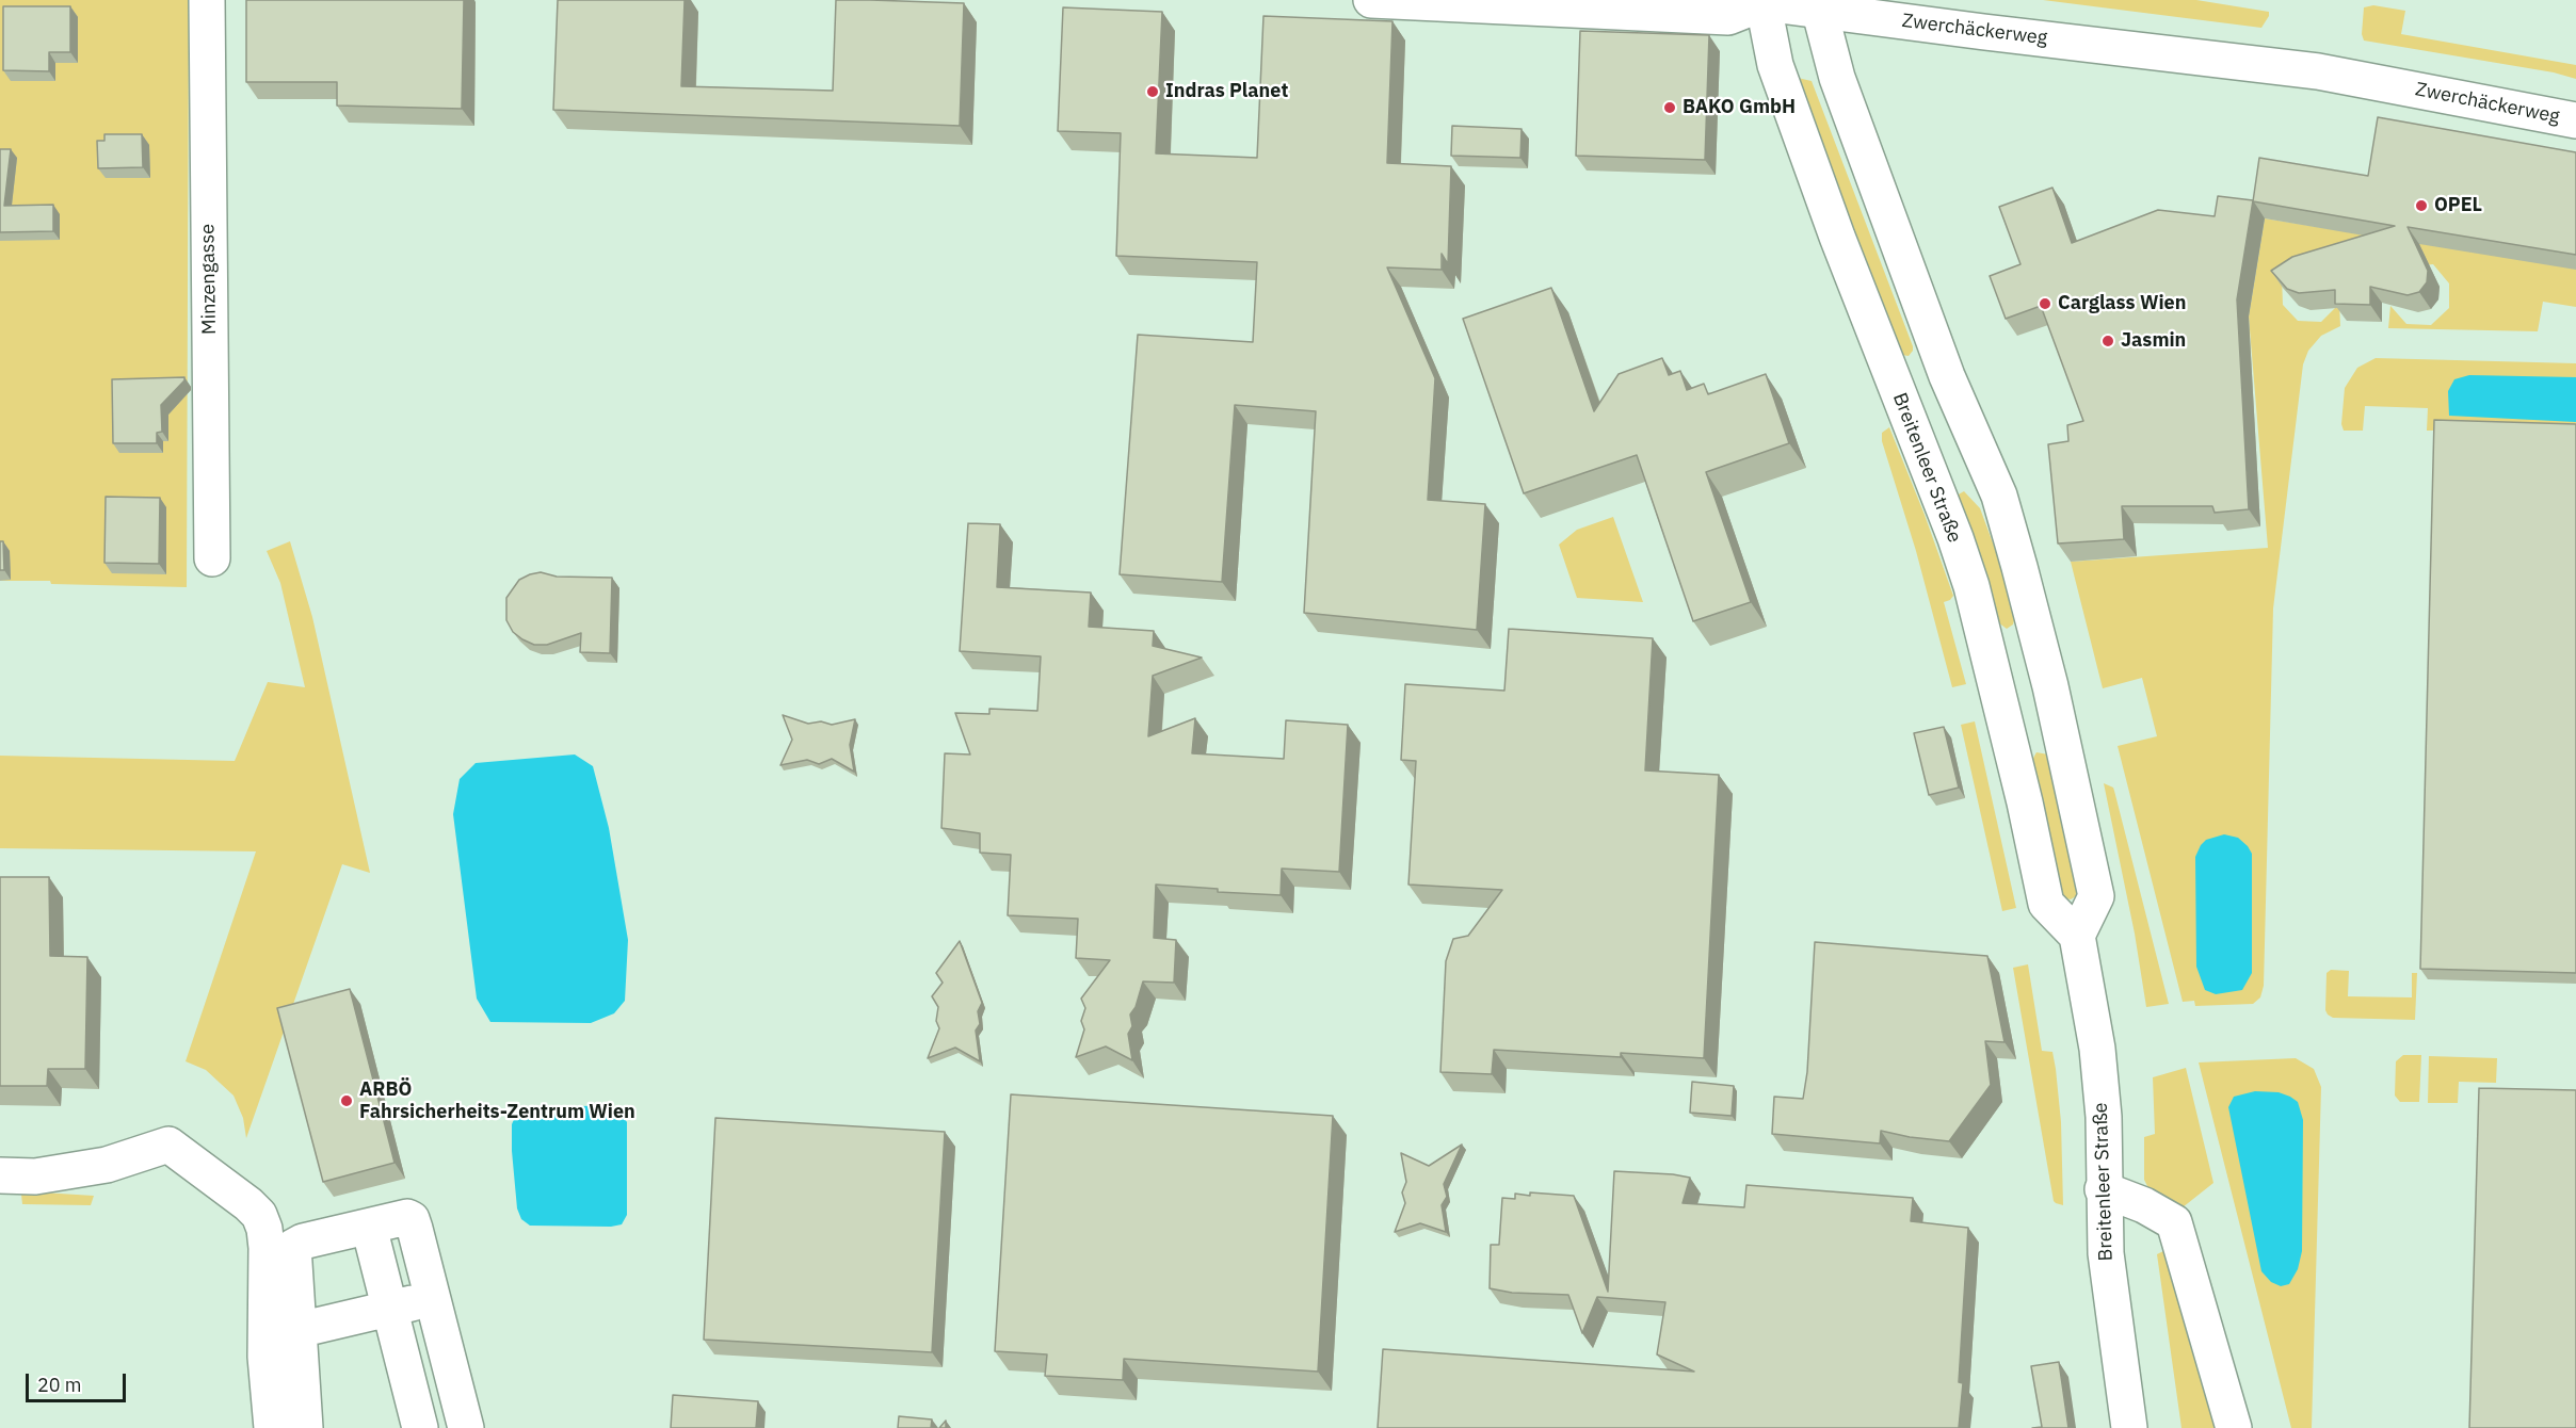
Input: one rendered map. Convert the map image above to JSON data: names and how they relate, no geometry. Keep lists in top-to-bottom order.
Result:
{
  "streets": {
    "main road": ["Zwerchäckerweg", "Minzengasse", "Breitenleer Straße"]
  },
  "crossings": [
    ["Zwerchäckerweg", "Breitenleer Straße"]
  ],
  "places": [
    "Indras Planet",
    "BAKO GmbH",
    "OPEL",
    "Carglass Wien",
    "Jasmin",
    "ARBÖ Fahrsicherheits-Zentrum Wien"
  ],
  "scale_bar": "20 m"
}
